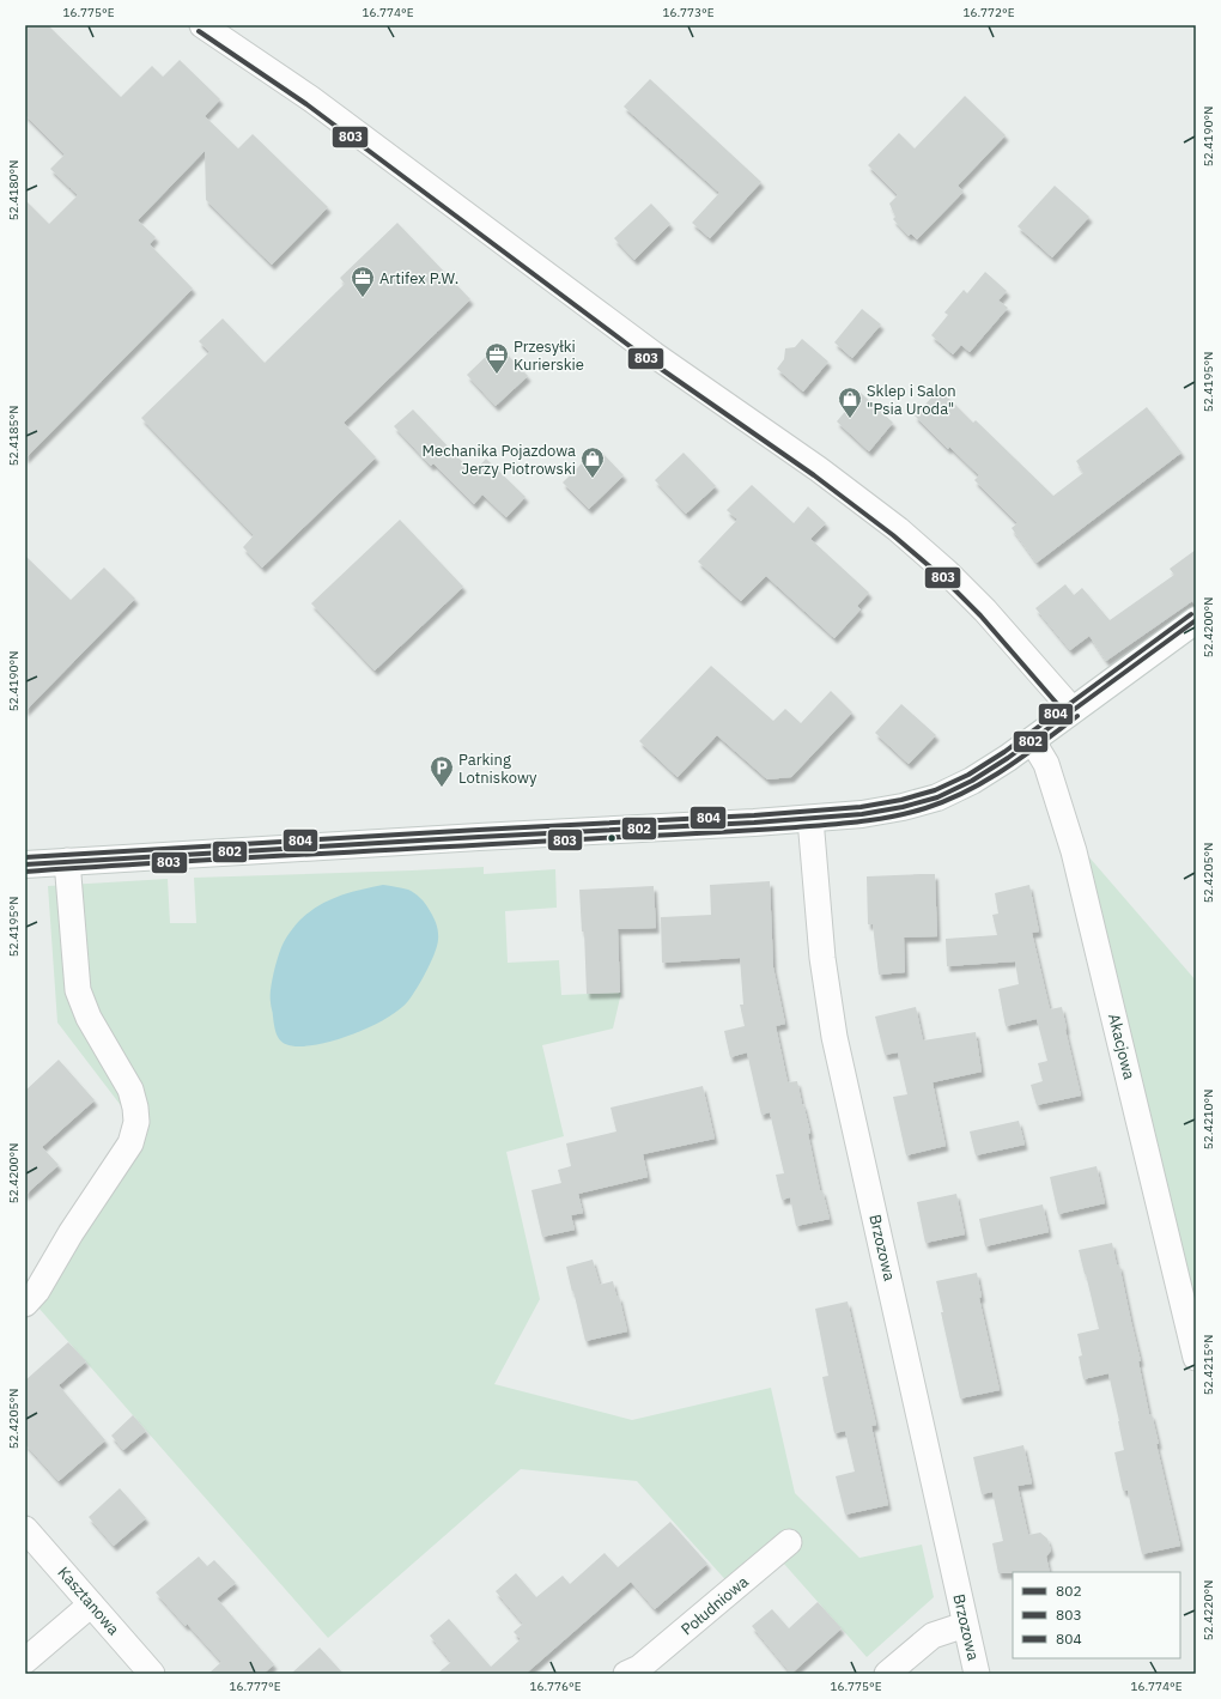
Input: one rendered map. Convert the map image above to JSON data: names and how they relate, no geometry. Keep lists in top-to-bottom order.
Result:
{
  "streets": {
    "street": [
      "Akacjowa",
      "Brzozowa",
      "Kasztanowa",
      "Południowa"
    ]
  },
  "places": {
    "office": ["Artifex P.W.", "Przesyłki Kurierskie"],
    "shop": ["Sklep i Salon \"Psia Uroda\"", "Mechanika Pojazdowa Jerzy Piotrowski"],
    "parking": ["Parking Lotniskowy"]
  },
  "lines": ["transit line 803", "transit line 804", "transit line 802"],
  "legend": ["802", "803", "804"],
  "coordinates": [
    "16.775°E",
    "16.774°E",
    "16.773°E",
    "16.772°E",
    "52.4190°N",
    "52.4180°N",
    "52.4195°N",
    "52.4185°N",
    "52.4200°N",
    "52.4205°N",
    "52.4210°N",
    "52.4215°N",
    "52.4220°N",
    "16.777°E",
    "16.776°E"
  ]
}
